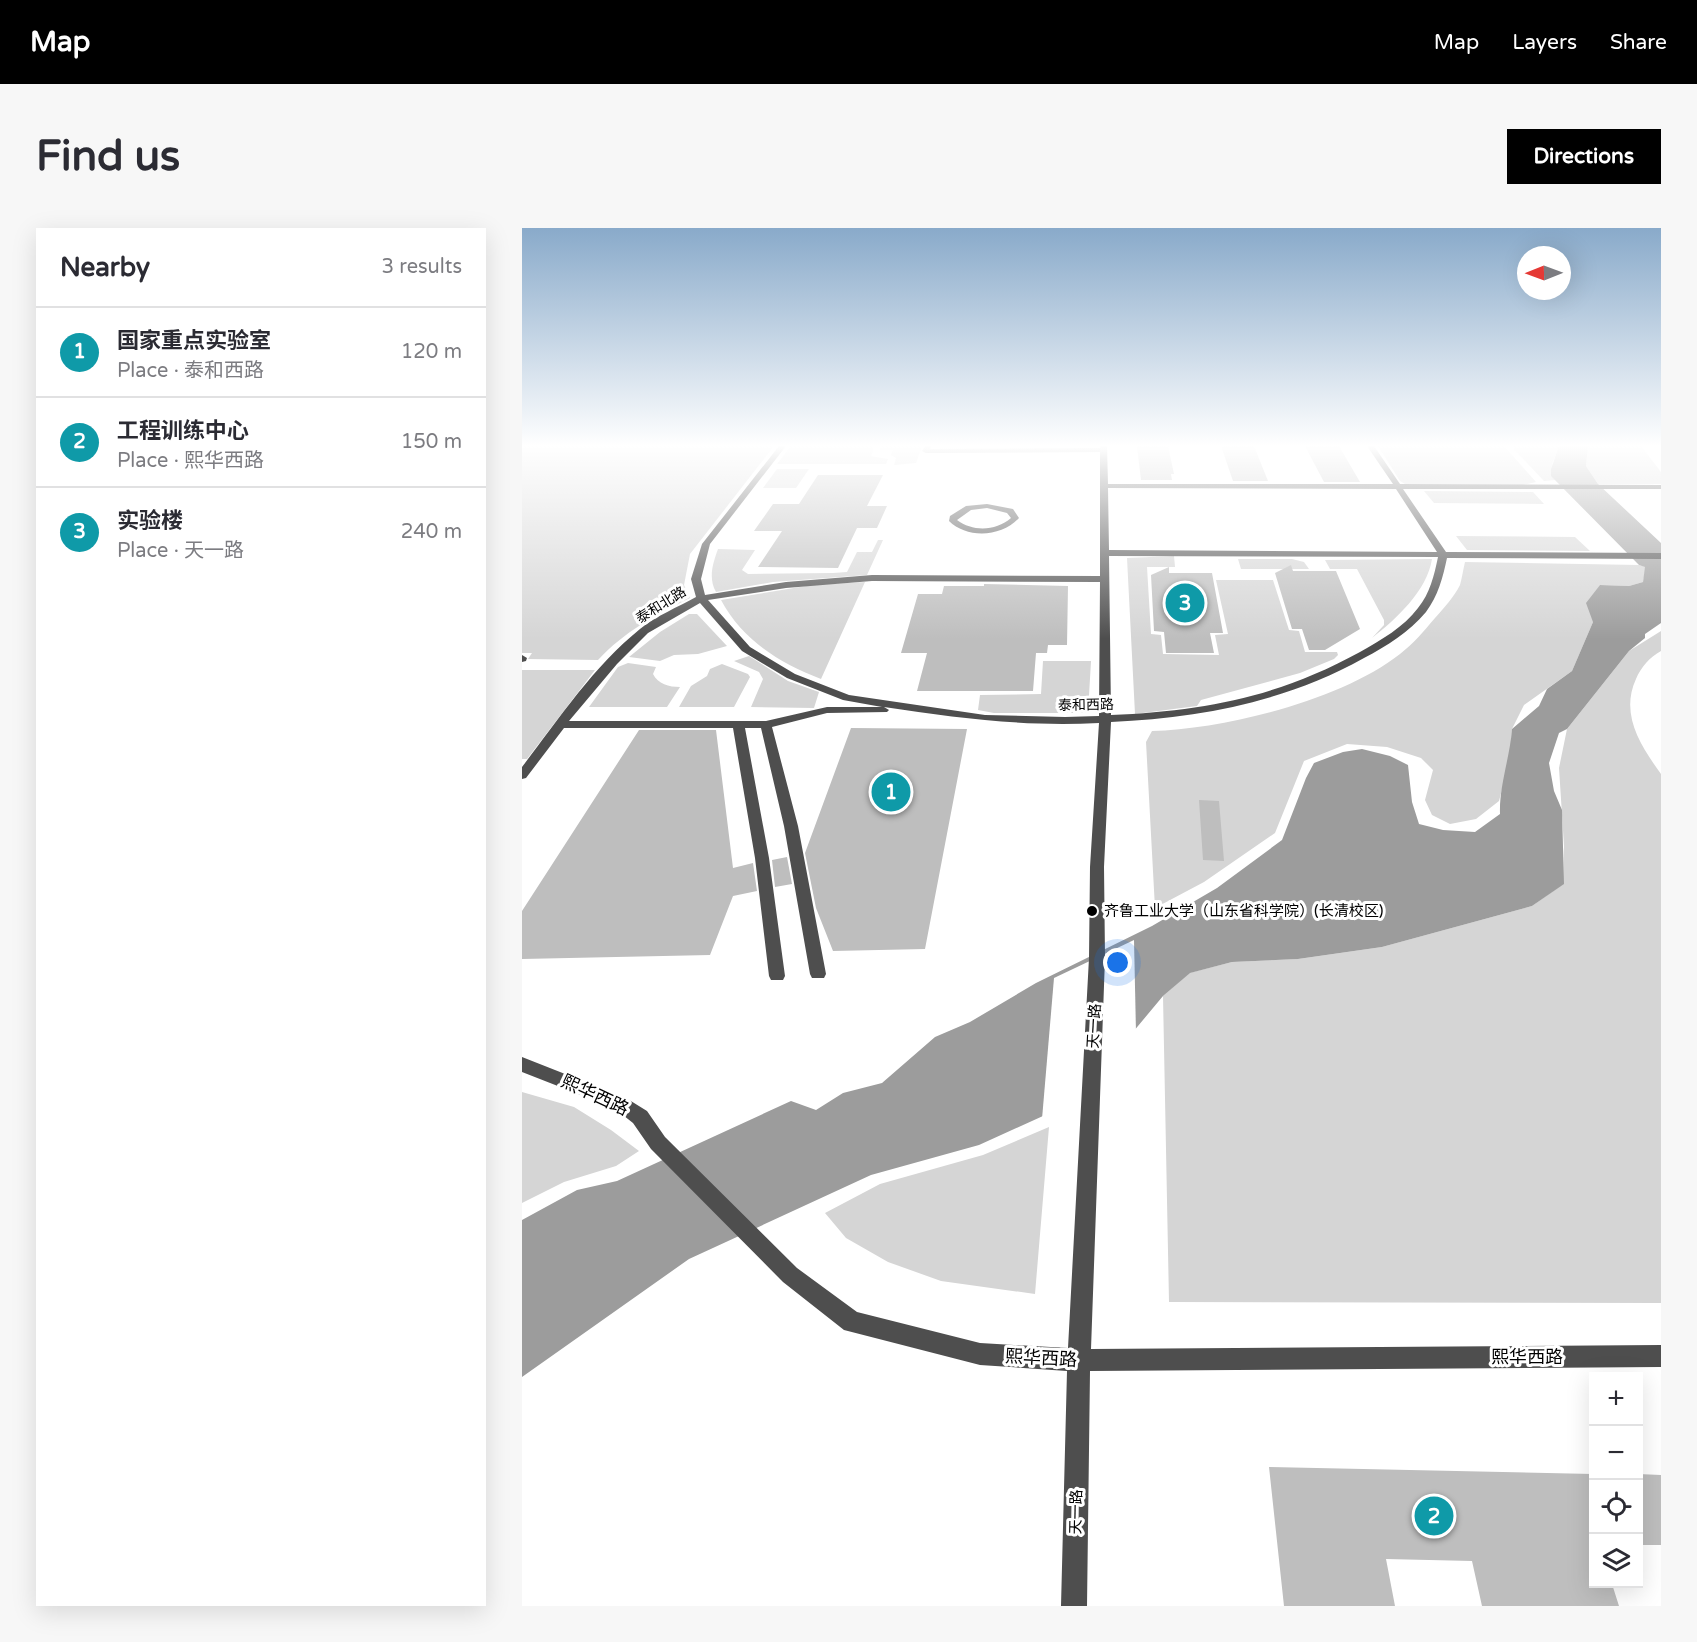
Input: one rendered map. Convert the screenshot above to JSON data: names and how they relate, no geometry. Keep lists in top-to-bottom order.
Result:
{
  "streets": {
    "street": [
      "泰和北路",
      "泰和西路",
      "天一路",
      "熙华西路"
    ]
  },
  "crossings": [
    ["泰和北路", "泰和西路"],
    ["泰和西路", "天一路"],
    ["天一路", "熙华西路"]
  ],
  "places": ["齐鲁工业大学（山东省科学院）(长清校区)"],
  "north": "left",
  "page": {
    "header": "Map",
    "nav": ["Map", "Layers", "Share"],
    "buttons": "Directions",
    "title": "Find us",
    "heading": ["Nearby", "3 results"],
    "list": [
      {
        "mark": "1",
        "name": "国家重点实验室",
        "note": "Place · 泰和西路",
        "value": "120 m"
      },
      {
        "mark": "2",
        "name": "工程训练中心",
        "note": "Place · 熙华西路",
        "value": "150 m"
      },
      {
        "mark": "3",
        "name": "实验楼",
        "note": "Place · 天一路",
        "value": "240 m"
      }
    ],
    "pins": ["3", "1", "2"],
    "map_buttons": ["+", "−"]
  }
}
